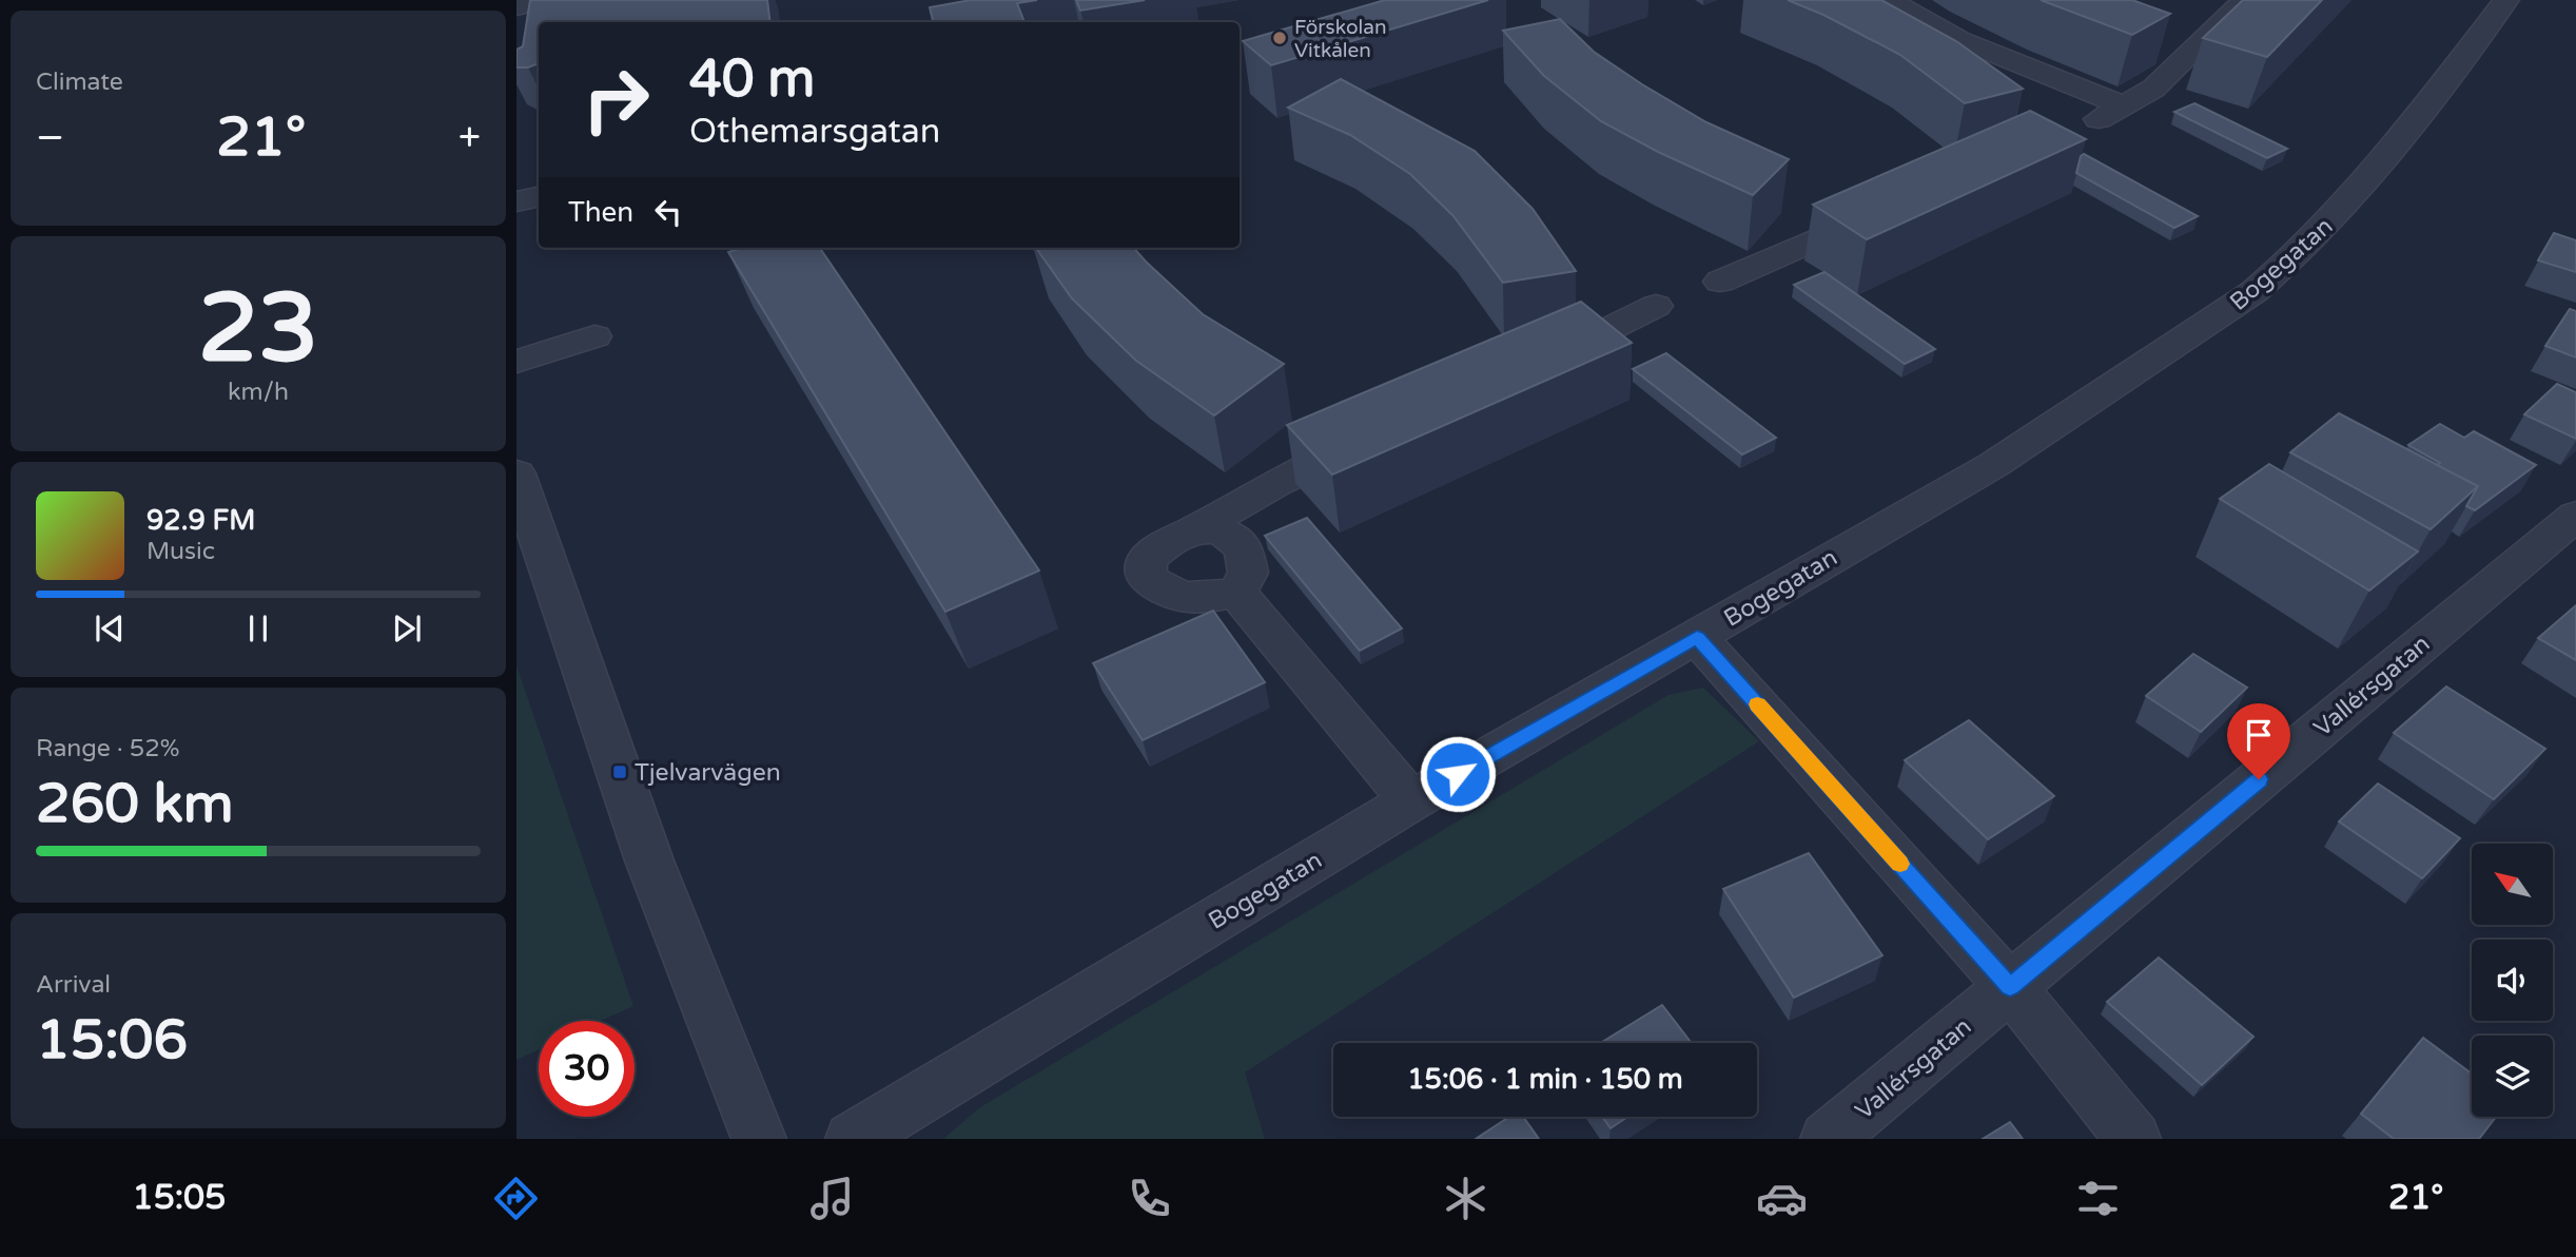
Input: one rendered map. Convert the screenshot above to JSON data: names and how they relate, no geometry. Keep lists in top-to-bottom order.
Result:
{
  "streets": {
    "street": ["Bogegatan", "Vallérsgatan"]
  },
  "places": {
    "other": ["Förskolan Vitkålen"],
    "transit": ["Tjelvarvägen"]
  },
  "north": "top left",
  "page": {
    "tile": [
      "Climate",
      ["23", "km/h"],
      ["Range · 52%", "260 km"],
      ["Arrival", "15:06"]
    ],
    "turn": ["40 m", "Othemarsgatan"],
    "heat": ["−", "21°", "+"],
    "then": "Then",
    "song": ["92.9 FM", "Music"],
    "limit": "30",
    "trip": "15:06 · 1 min · 150 m",
    "tabs": ["15:05", "21°"]
  }
}
